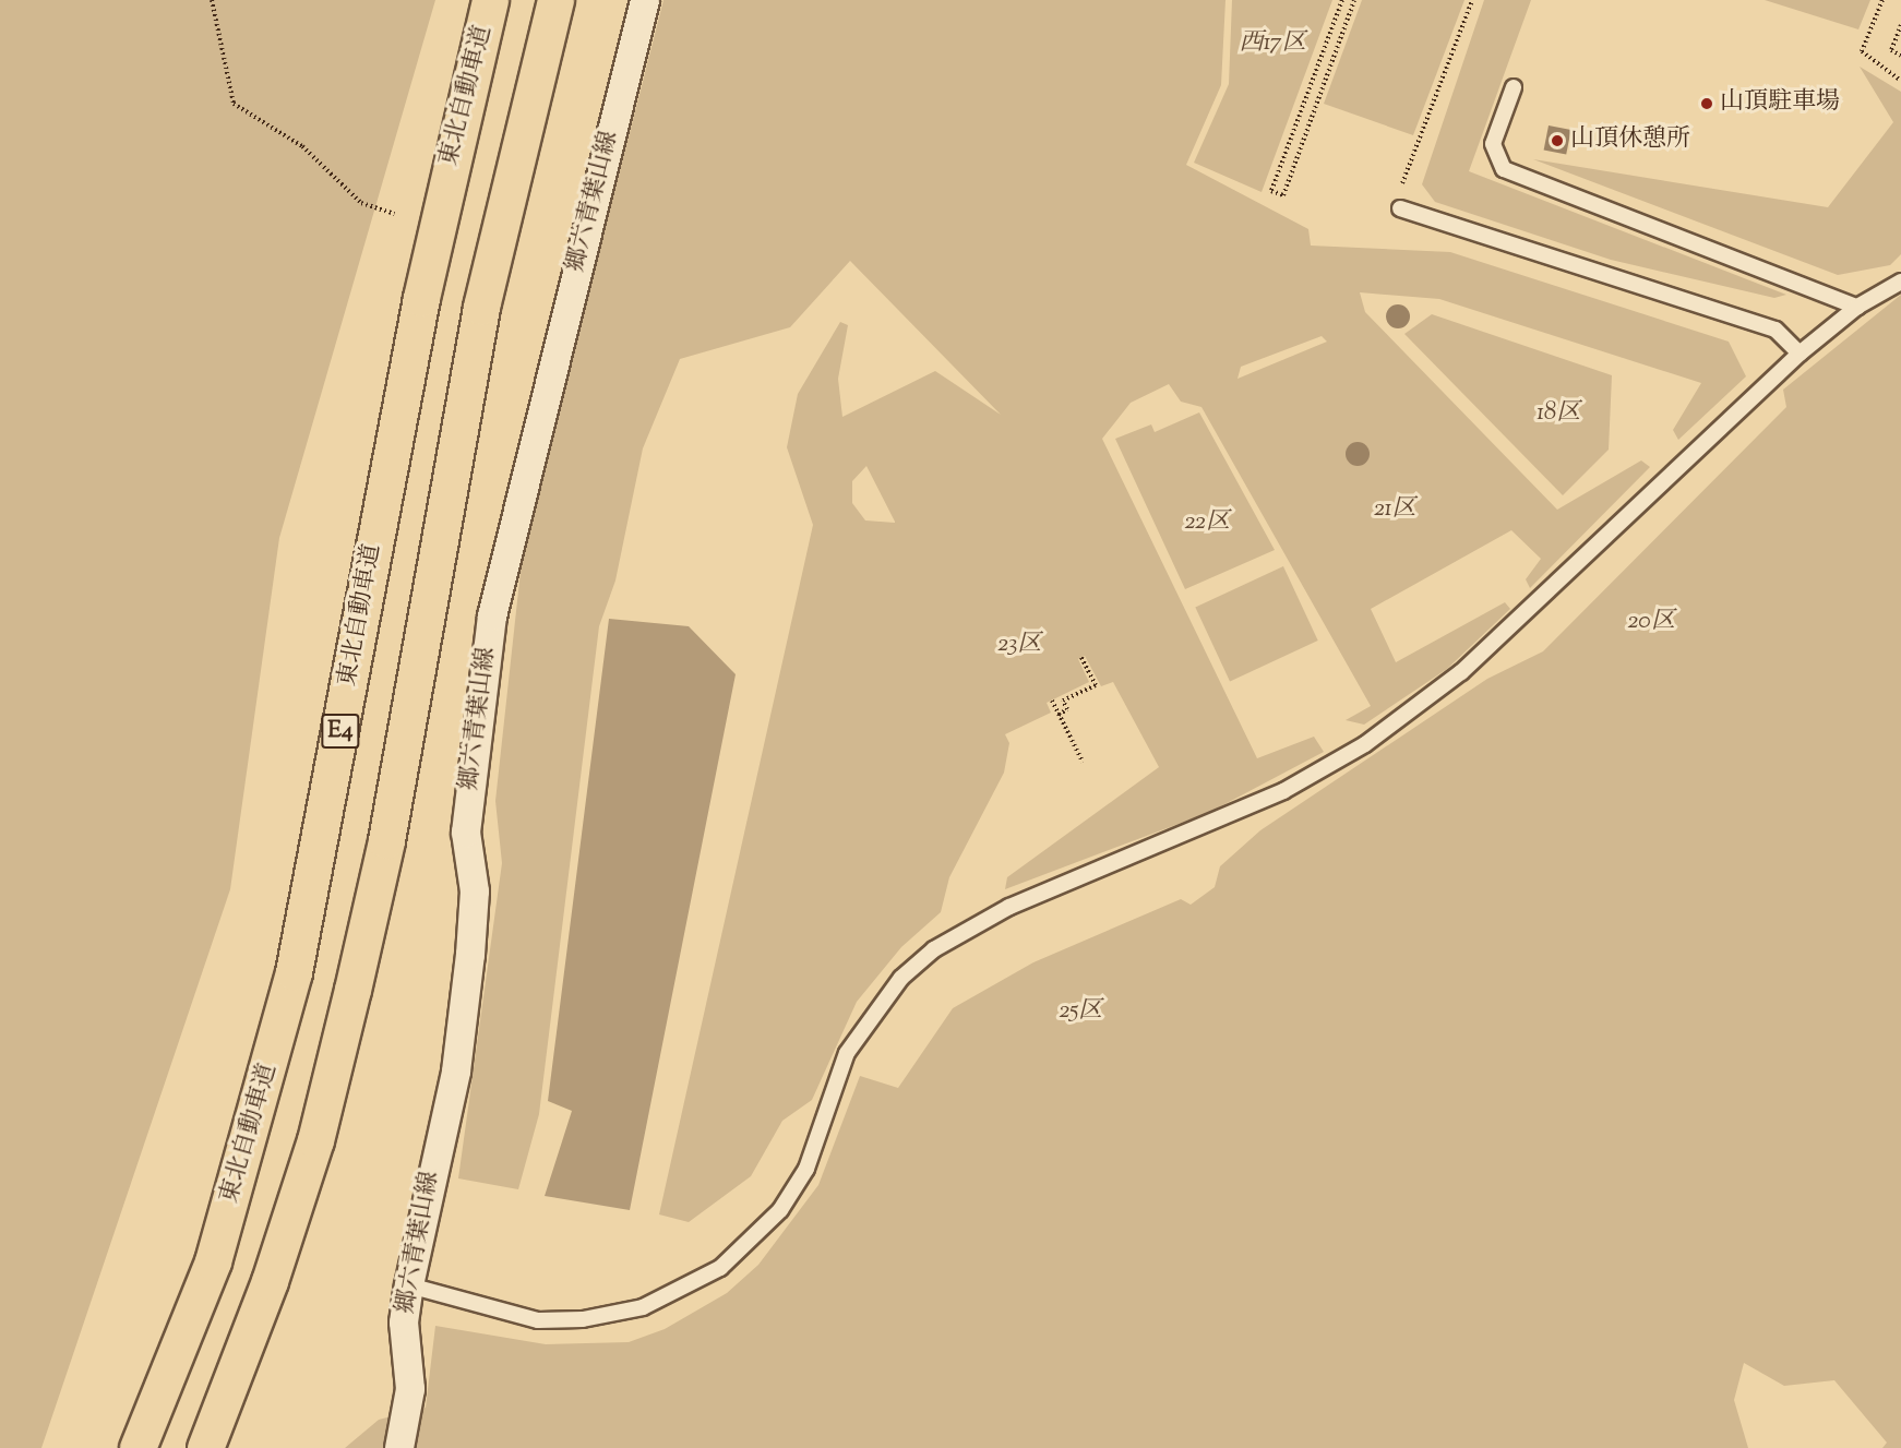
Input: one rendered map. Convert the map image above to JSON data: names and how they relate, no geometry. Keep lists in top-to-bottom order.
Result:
{
  "streets": {
    "highway": ["東北自動車道", "E4"],
    "street": ["郷六青葉山線"]
  },
  "parks": [
    "西17区",
    "18区",
    "21区",
    "22区",
    "20区",
    "23区",
    "25区"
  ],
  "places": ["山頂駐車場", "山頂休憩所"]
}
